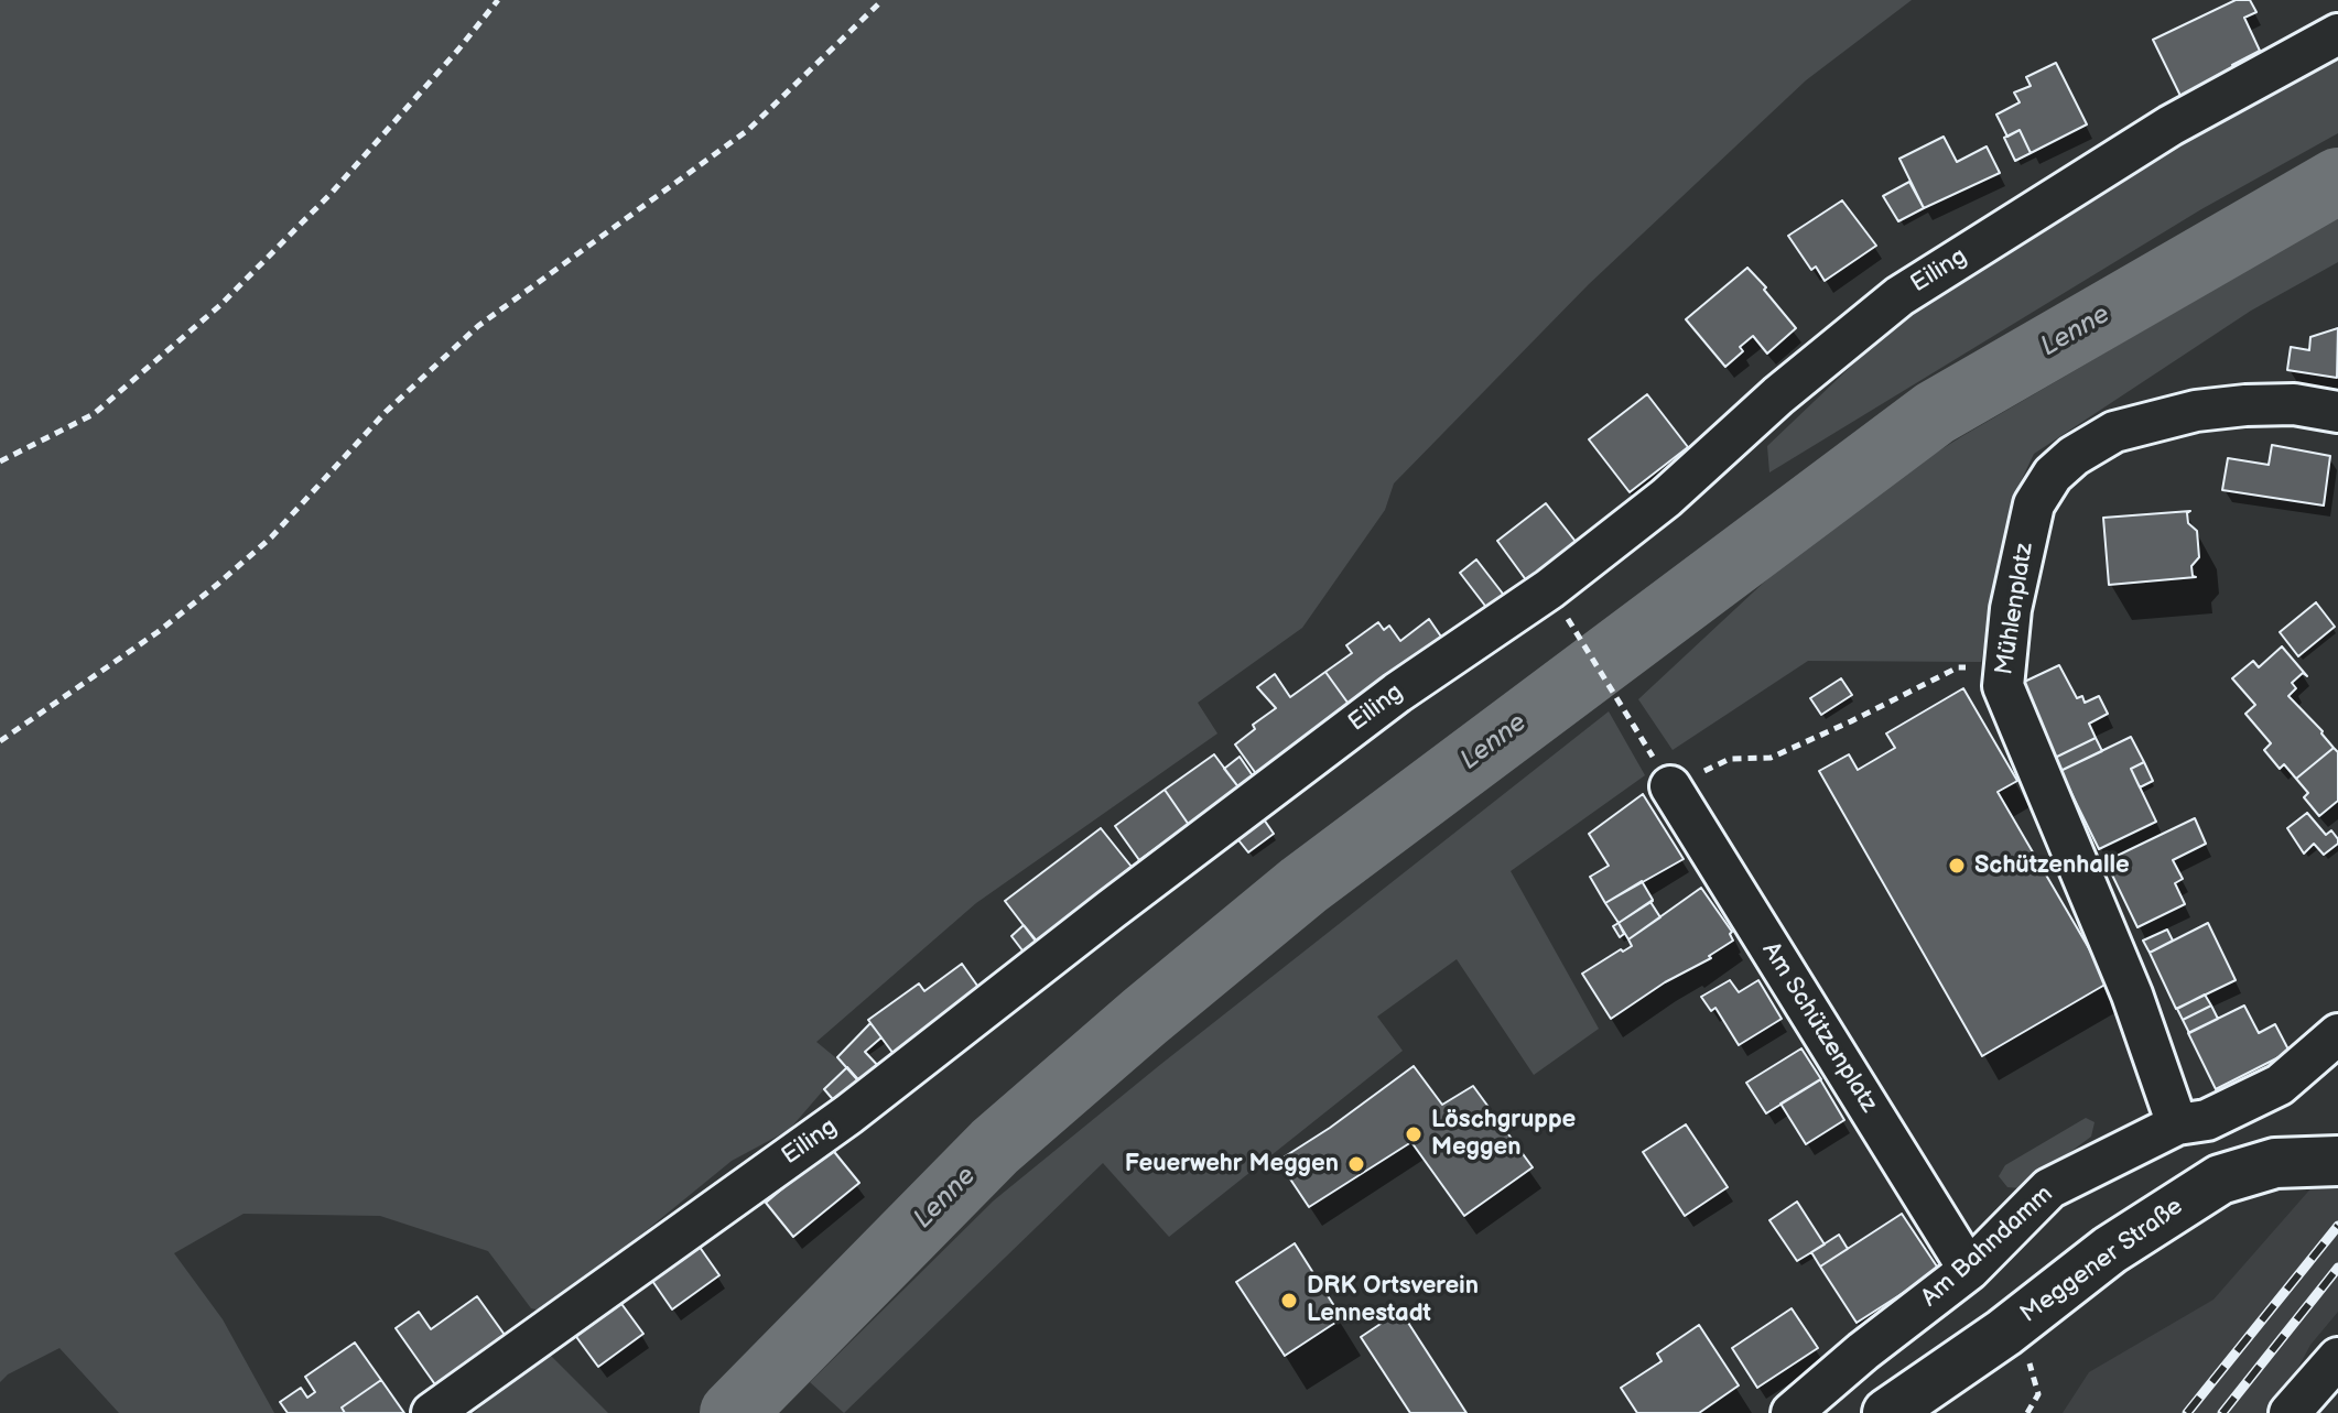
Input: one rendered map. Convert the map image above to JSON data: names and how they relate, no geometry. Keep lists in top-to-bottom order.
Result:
{
  "streets": {
    "main road": ["Meggener Straße"],
    "street": [
      "Eiling",
      "Mühlenplatz",
      "Am Schützenplatz",
      "Am Bahndamm"
    ]
  },
  "crossings": [
    ["Mühlenplatz", "Am Bahndamm"],
    ["Am Schützenplatz", "Am Bahndamm"]
  ],
  "water": ["Lenne"],
  "places": [
    "Schützenhalle",
    "Löschgruppe Meggen",
    "Feuerwehr Meggen",
    "DRK Ortsverein Lennestadt"
  ]
}
